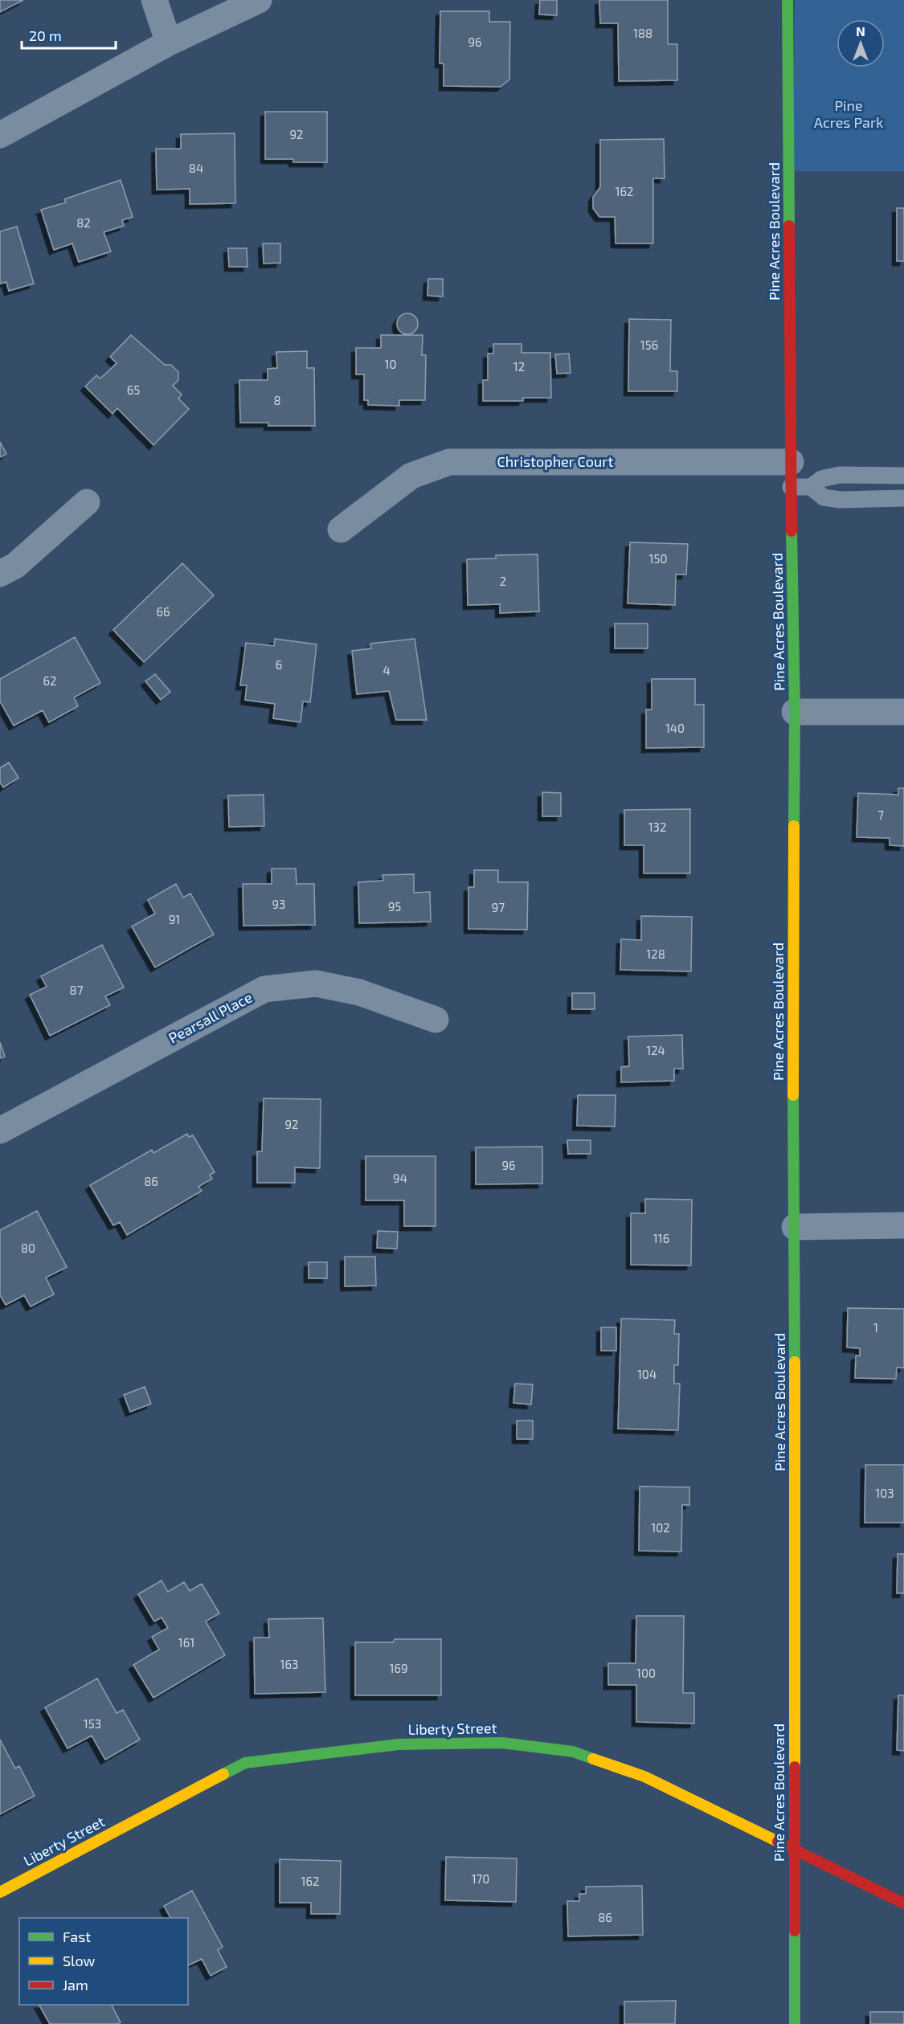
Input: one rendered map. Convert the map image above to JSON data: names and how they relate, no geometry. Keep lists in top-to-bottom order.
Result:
{
  "streets": {
    "street": [
      "Pine Acres Boulevard",
      "Christopher Court",
      "Pearsall Place",
      "Liberty Street"
    ]
  },
  "crossings": [
    ["Pine Acres Boulevard", "Christopher Court"],
    ["Pine Acres Boulevard", "Liberty Street"]
  ],
  "parks": ["Pine Acres Park"],
  "house_numbers": [
    "188",
    "96",
    "92",
    "84",
    "162",
    "82",
    "156",
    "10",
    "12",
    "65",
    "8",
    "150",
    "2",
    "66",
    "6",
    "4",
    "62",
    "140",
    "7",
    "132",
    "93",
    "95",
    "97",
    "91",
    "128",
    "87",
    "124",
    "92",
    "96",
    "94",
    "86",
    "116",
    "80",
    "1",
    "104",
    "103",
    "102",
    "161",
    "163",
    "169",
    "100",
    "153",
    "170",
    "162",
    "86"
  ],
  "legend": ["Fast", "Slow", "Jam"],
  "scale_bar": "20 m",
  "north": "top"
}
